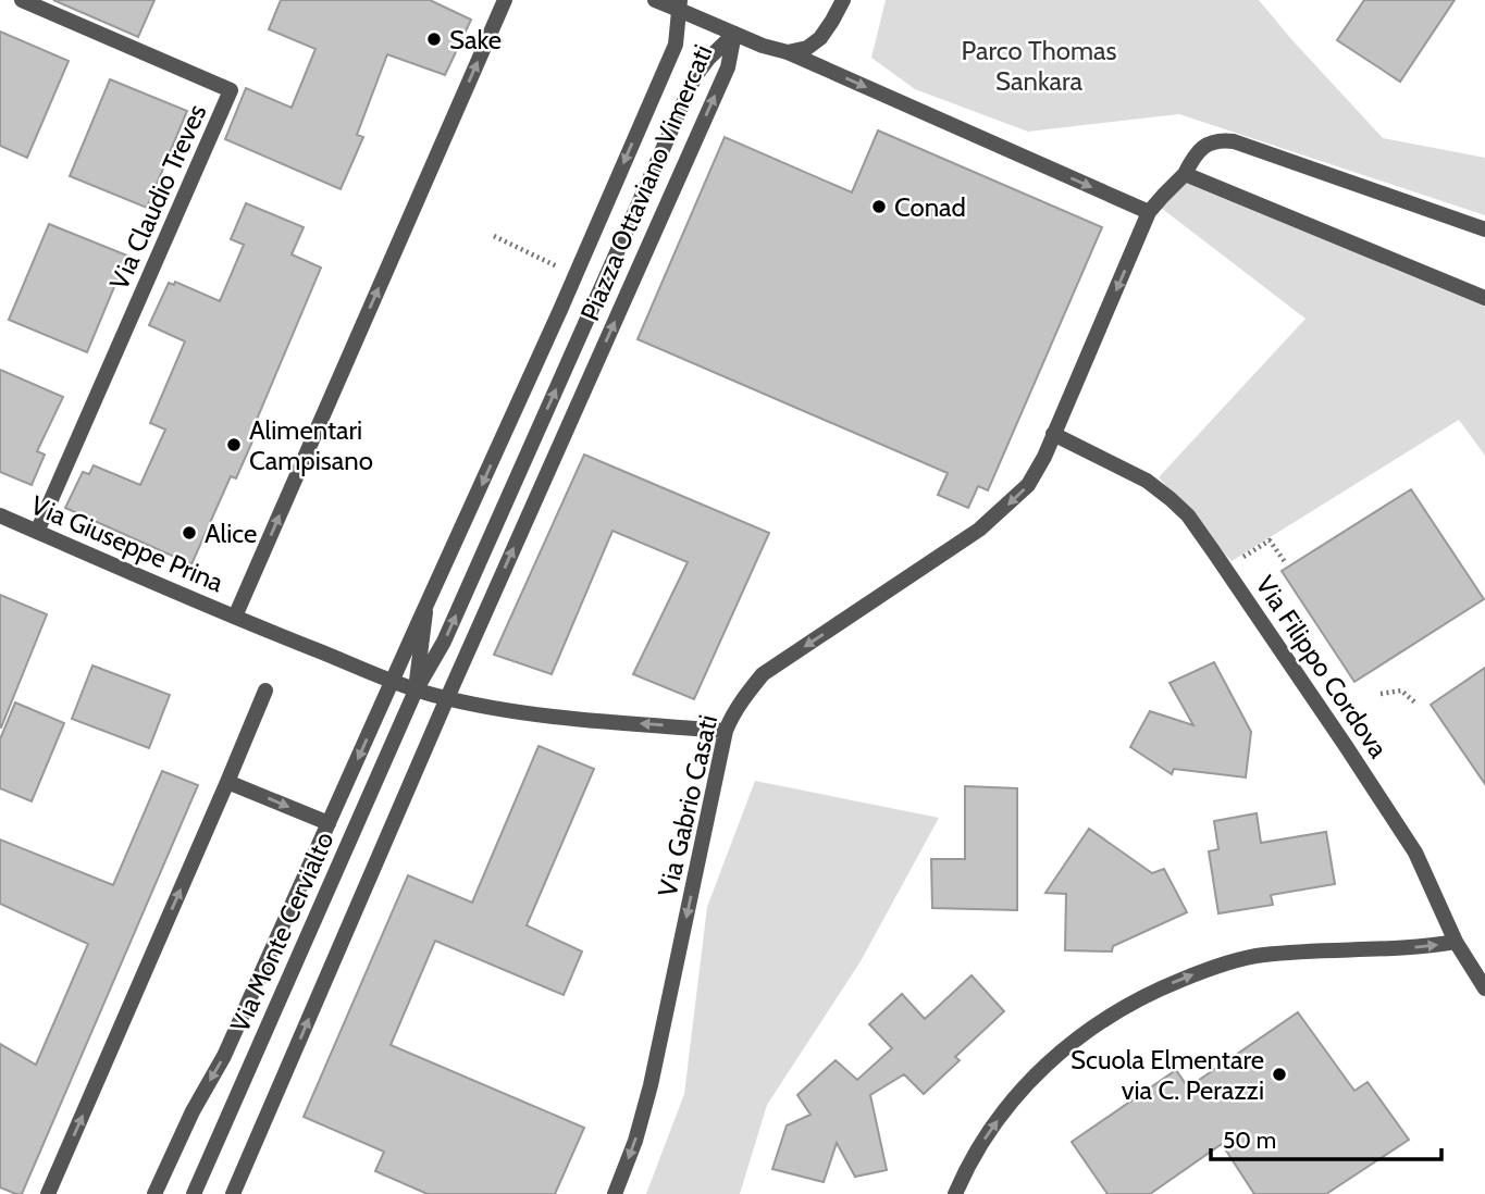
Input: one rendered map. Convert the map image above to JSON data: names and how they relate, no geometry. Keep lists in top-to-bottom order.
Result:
{
  "streets": {
    "street": [
      "Piazza Ottaviano Vimercati",
      "Via Claudio Treves",
      "Via Giuseppe Prina",
      "Via Filippo Cordova",
      "Via Gabrio Casati",
      "Via Monte Cervialto"
    ]
  },
  "crossings": [
    ["Piazza Ottaviano Vimercati", "Via Monte Cervialto"],
    ["Via Claudio Treves", "Via Giuseppe Prina"],
    ["Via Filippo Cordova", "Via Gabrio Casati"]
  ],
  "one_way": ["Via Gabrio Casati"],
  "parks": ["Parco Thomas Sankara"],
  "places": [
    "Sake",
    "Conad",
    "Alimentari Campisano",
    "Alice",
    "Scuola Elmentare via C. Perazzi"
  ],
  "scale_bar": "50 m"
}
